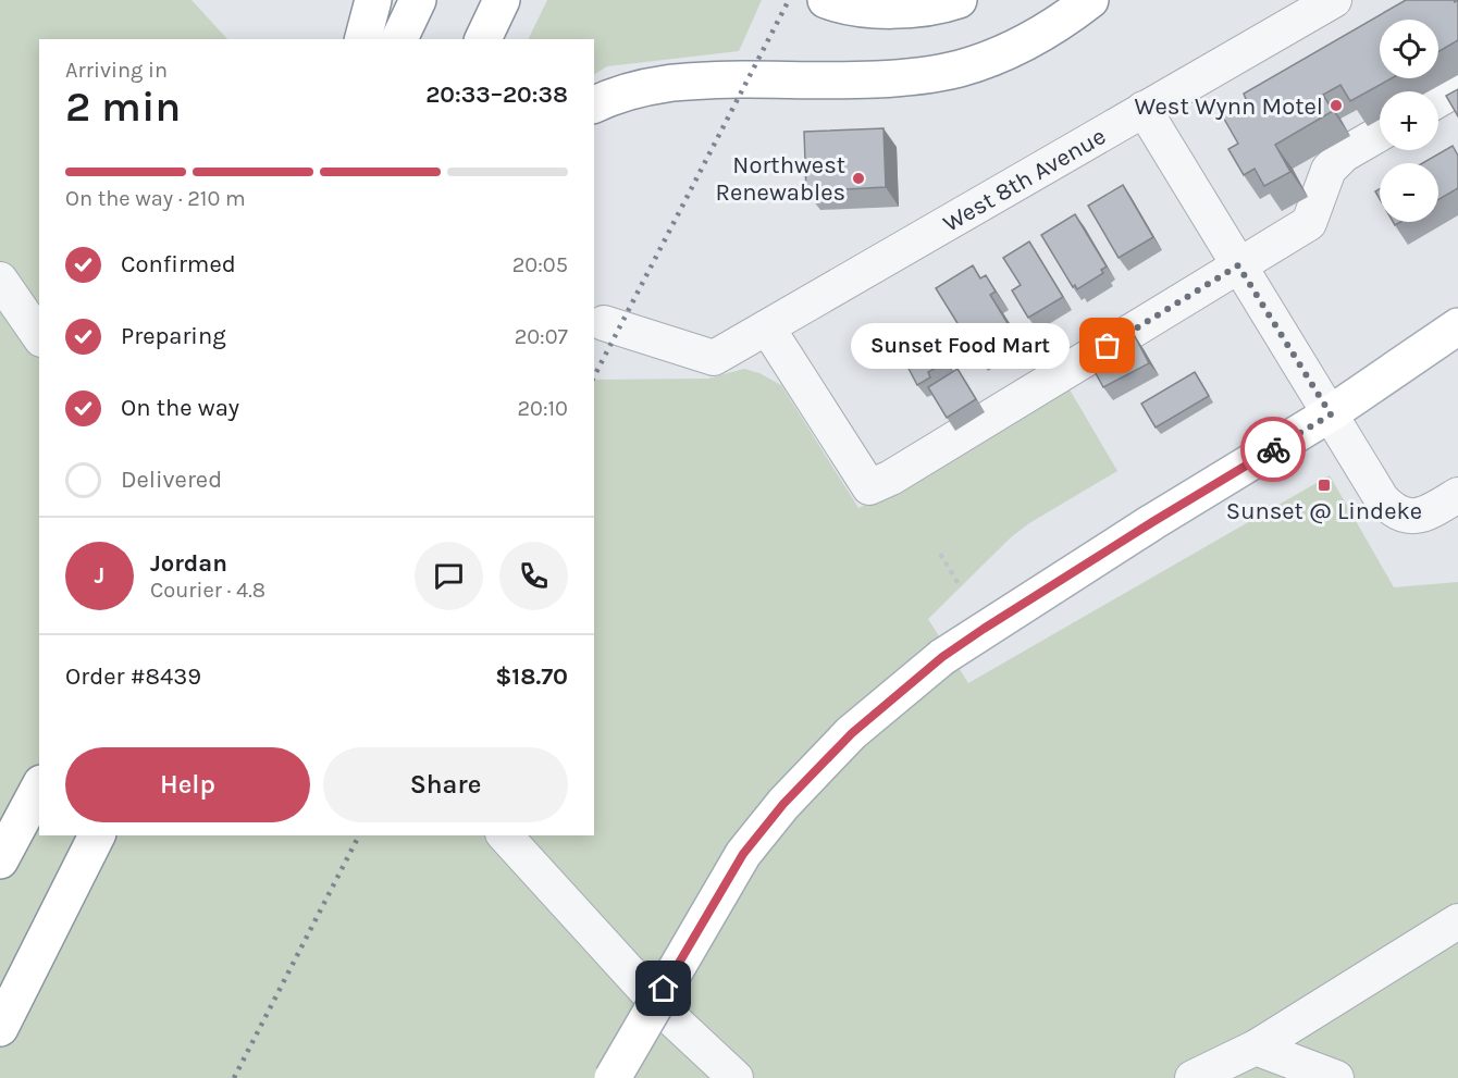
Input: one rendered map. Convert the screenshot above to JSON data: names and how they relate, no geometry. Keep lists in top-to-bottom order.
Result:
{
  "streets": {
    "street": ["West 8th Avenue"]
  },
  "places": {
    "other": ["West Wynn Motel", "Northwest Renewables", "Sunset Food Mart"],
    "transit": ["Sunset @ Lindeke"]
  },
  "page": {
    "map_buttons": ["+", "−"],
    "heading": ["2 min", "Arriving in", "20:33–20:38"],
    "panel": [
      "Jordan",
      "Courier · 4.8",
      "Order #8439",
      "$18.70"
    ],
    "bar": "On the way · 210 m",
    "list": [
      ["Confirmed", "20:05"],
      ["Preparing", "20:07"],
      ["On the way", "20:10"],
      "Delivered"
    ],
    "bubble": "Sunset Food Mart",
    "round": "J",
    "buttons": ["Help", "Share"]
  }
}
